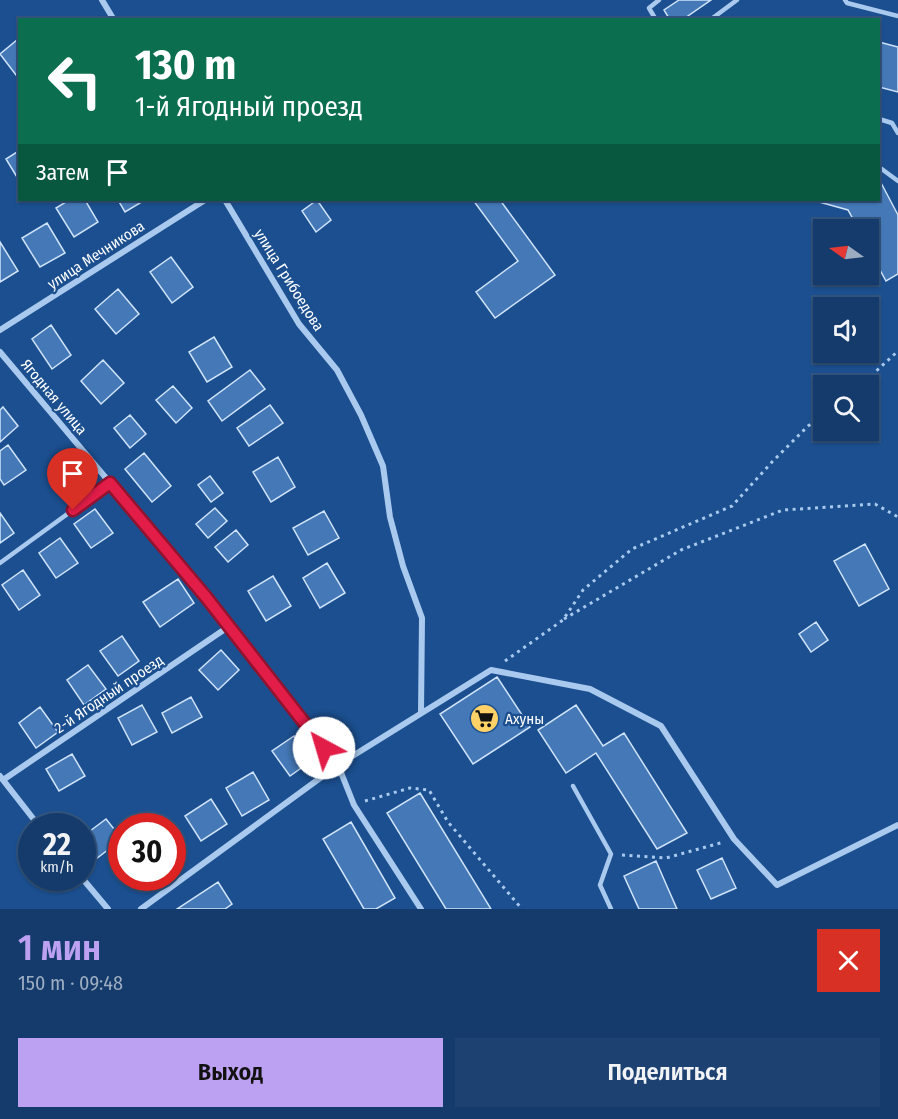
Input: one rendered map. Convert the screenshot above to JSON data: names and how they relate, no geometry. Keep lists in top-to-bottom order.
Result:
{
  "streets": {
    "street": [
      "улица Мечникова",
      "улица Грибоедова",
      "Ягодная улица",
      "2-й Ягодный проезд"
    ]
  },
  "crossings": [
    ["Ягодная улица", "2-й Ягодный проезд"]
  ],
  "places": {
    "supermarket": ["Ахуны"]
  },
  "north": "left",
  "page": {
    "turn": ["130 m", "1-й Ягодный проезд"],
    "then": "Затем",
    "speed": "22 km/h",
    "limit": "30",
    "heading": ["1 мин", "150 m · 09:48"],
    "buttons": ["Выход", "Поделиться"]
  }
}
